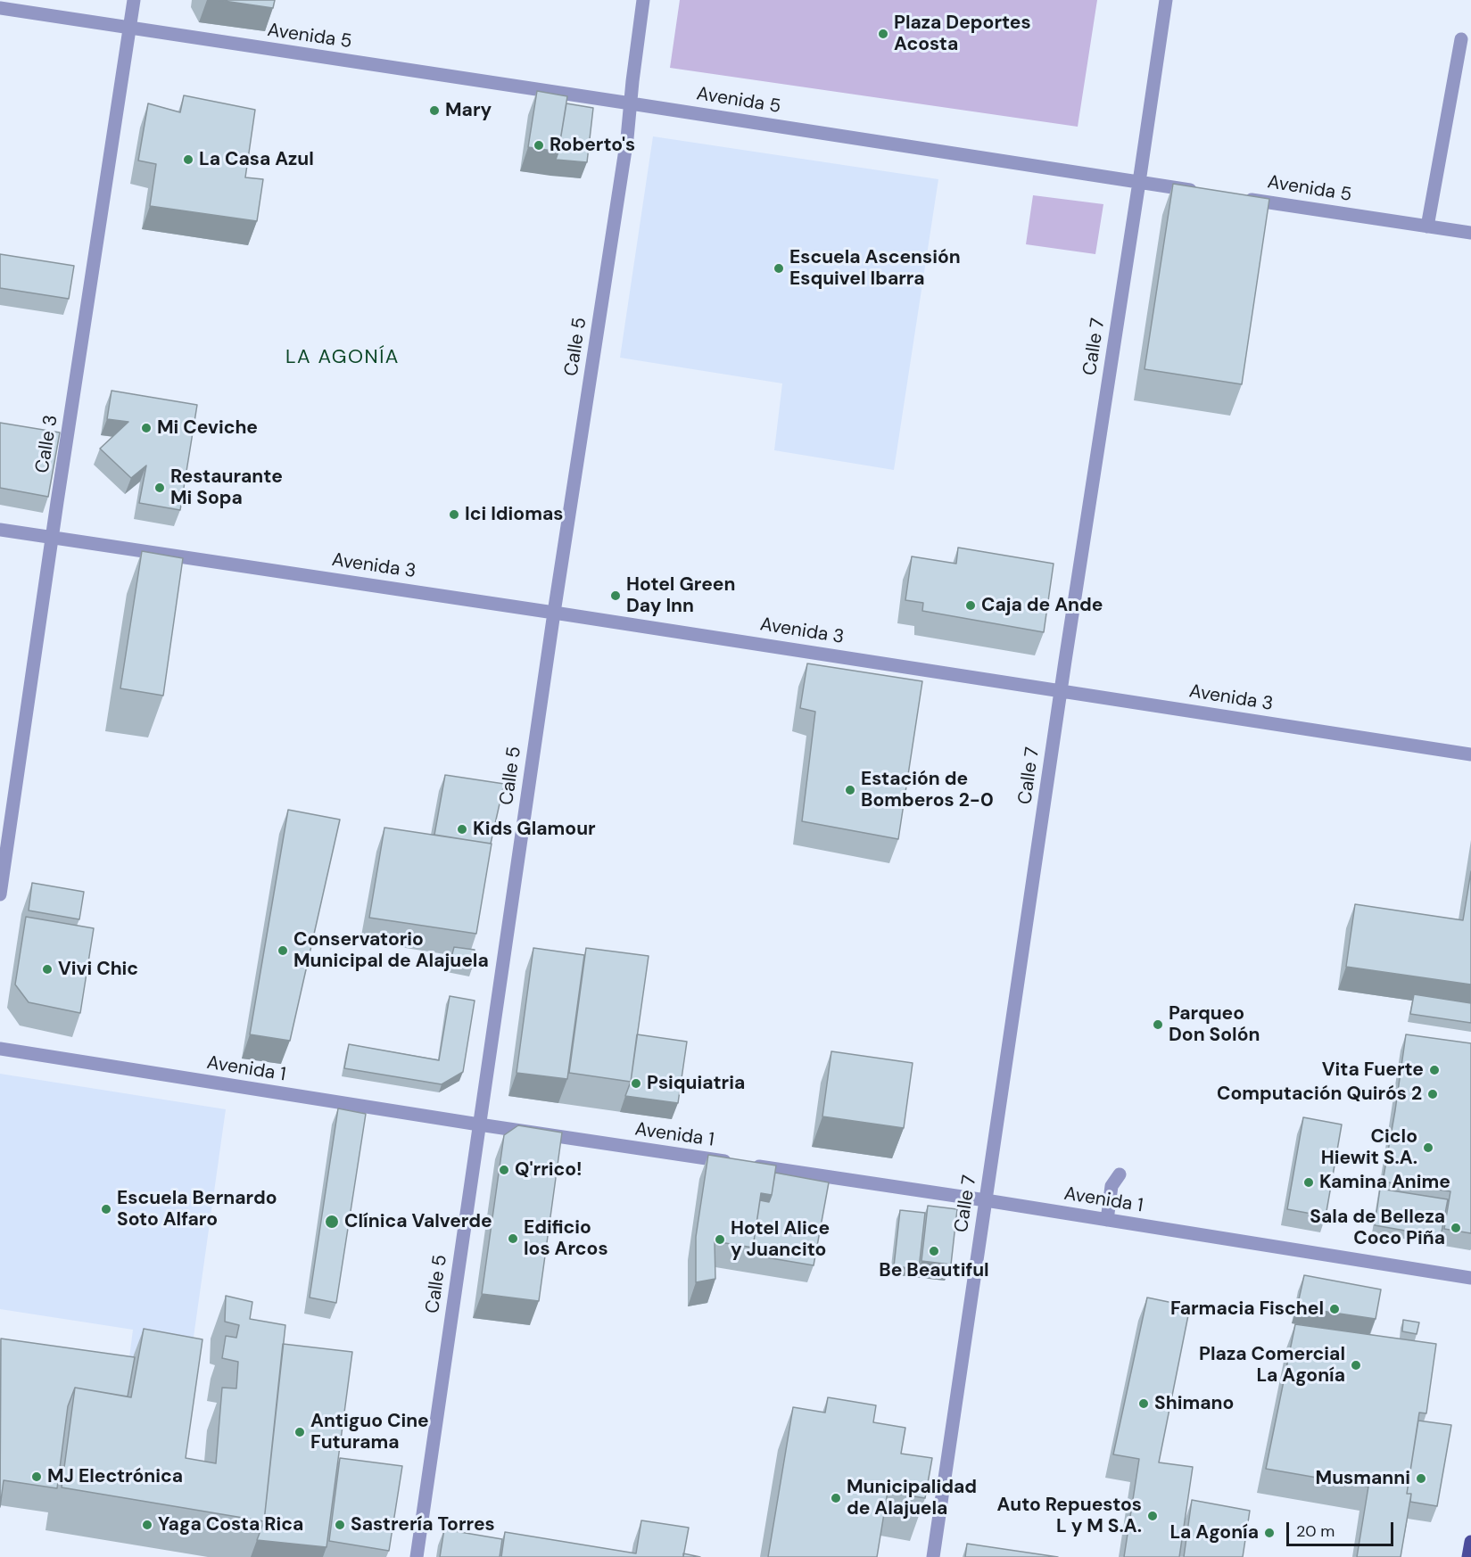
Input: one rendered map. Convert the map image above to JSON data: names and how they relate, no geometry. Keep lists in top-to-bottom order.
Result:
{
  "streets": {
    "street": [
      "Avenida 5",
      "Calle 5",
      "Calle 7",
      "Calle 3",
      "Avenida 3",
      "Avenida 1"
    ]
  },
  "crossings": [
    ["Avenida 5", "Calle 5"],
    ["Avenida 5", "Calle 7"],
    ["Avenida 5", "Calle 3"],
    ["Calle 5", "Avenida 3"],
    ["Calle 5", "Avenida 1"],
    ["Calle 7", "Avenida 3"],
    ["Calle 7", "Avenida 1"],
    ["Calle 3", "Avenida 3"]
  ],
  "districts": ["LA AGONÍA"],
  "places": [
    "Plaza Deportes Acosta",
    "Mary",
    "Roberto's",
    "La Casa Azul",
    "Escuela Ascensión Esquivel Ibarra",
    "Mi Ceviche",
    "Restaurante Mi Sopa",
    "Ici Idiomas",
    "Hotel Green Day Inn",
    "Caja de Ande",
    "Estación de Bomberos 2-0",
    "Kids Glamour",
    "Conservatorio Municipal de Alajuela",
    "Vivi Chic",
    "Parqueo Don Solón",
    "Vita Fuerte",
    "Psiquiatria",
    "Computación Quirós 2",
    "Ciclo Hiewit S.A.",
    "Q'rrico!",
    "Kamina Anime",
    "Escuela Bernardo Soto Alfaro",
    "Clínica Valverde",
    "Sala de Belleza Coco Piña",
    "Edificio los Arcos",
    "Hotel Alice y Juancito",
    "Be Beautiful",
    "Farmacia Fischel",
    "Plaza Comercial La Agonía",
    "Shimano",
    "Antiguo Cine Futurama",
    "MJ Electrónica",
    "Musmanni",
    "Municipalidad de Alajuela",
    "Auto Repuestos L y M S.A.",
    "Yaga Costa Rica",
    "Sastrería Torres",
    "La Agonía"
  ],
  "scale_bar": "20 m"
}
